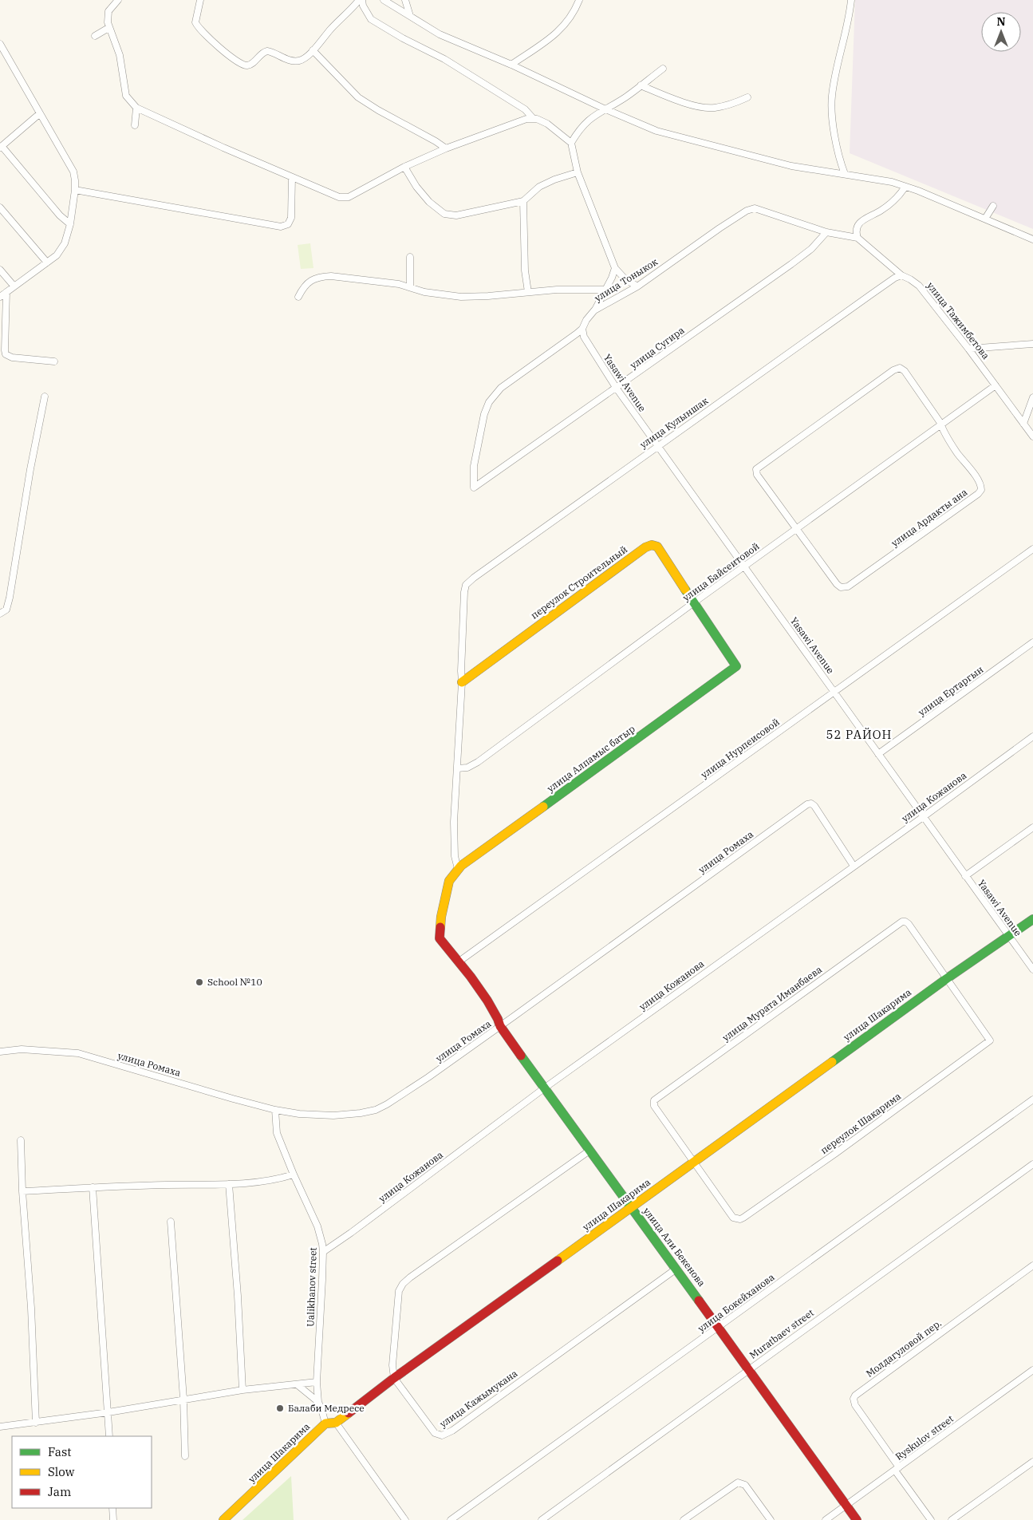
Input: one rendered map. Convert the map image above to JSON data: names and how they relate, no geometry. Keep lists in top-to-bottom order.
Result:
{
  "streets": {
    "street": [
      "улица Тоныкок",
      "улица Тажимбетова",
      "улица Сугира",
      "Yasawi Avenue",
      "улица Кулыншак",
      "улица Ардакты ана",
      "улица Байсеитовой",
      "переулок Строительный",
      "улица Ертаргын",
      "улица Нурпеисовой",
      "улица Алпамыс батыр",
      "улица Кожанова",
      "улица Ромаха",
      "улица Мурата Иманбаева",
      "улица Шакарима",
      "переулок Шакарима",
      "улица Али Бекенова",
      "Ualikhanov street",
      "улица Бокейханова",
      "Muratbaev street",
      "Молдагуловой пер.",
      "улица Кажымукана",
      "Ryskulov street"
    ]
  },
  "crossings": [
    ["улица Тоныкок", "улица Сугира"],
    ["улица Тоныкок", "Yasawi Avenue"],
    ["улица Тажимбетова", "улица Кулыншак"],
    ["улица Тажимбетова", "улица Байсеитовой"],
    ["улица Сугира", "Yasawi Avenue"],
    ["Yasawi Avenue", "улица Кулыншак"],
    ["Yasawi Avenue", "улица Байсеитовой"],
    ["Yasawi Avenue", "улица Ертаргын"],
    ["Yasawi Avenue", "улица Нурпеисовой"],
    ["Yasawi Avenue", "улица Кожанова"],
    ["Yasawi Avenue", "улица Шакарима"],
    ["улица Кулыншак", "переулок Строительный"],
    ["улица Ардакты ана", "улица Байсеитовой"],
    ["улица Байсеитовой", "переулок Строительный"],
    ["улица Байсеитовой", "улица Алпамыс батыр"],
    ["переулок Строительный", "улица Алпамыс батыр"],
    ["улица Нурпеисовой", "улица Али Бекенова"],
    ["улица Алпамыс батыр", "улица Али Бекенова"],
    ["улица Кожанова", "улица Ромаха"],
    ["улица Кожанова", "улица Али Бекенова"],
    ["улица Кожанова", "Ualikhanov street"],
    ["улица Ромаха", "улица Али Бекенова"],
    ["улица Ромаха", "Ualikhanov street"],
    ["улица Мурата Иманбаева", "улица Шакарима"],
    ["улица Мурата Иманбаева", "переулок Шакарима"],
    ["улица Шакарима", "переулок Шакарима"],
    ["улица Шакарима", "улица Али Бекенова"],
    ["улица Шакарима", "Ualikhanov street"],
    ["улица Шакарима", "улица Кажымукана"],
    ["улица Али Бекенова", "улица Бокейханова"],
    ["улица Али Бекенова", "Muratbaev street"],
    ["улица Али Бекенова", "улица Кажымукана"],
    ["улица Али Бекенова", "Ryskulov street"],
    ["Молдагуловой пер.", "Ryskulov street"]
  ],
  "districts": ["52 РАЙОН"],
  "places": ["School №10", "Балаби Медресе"],
  "legend": ["Fast", "Slow", "Jam"],
  "north": "top"
}
